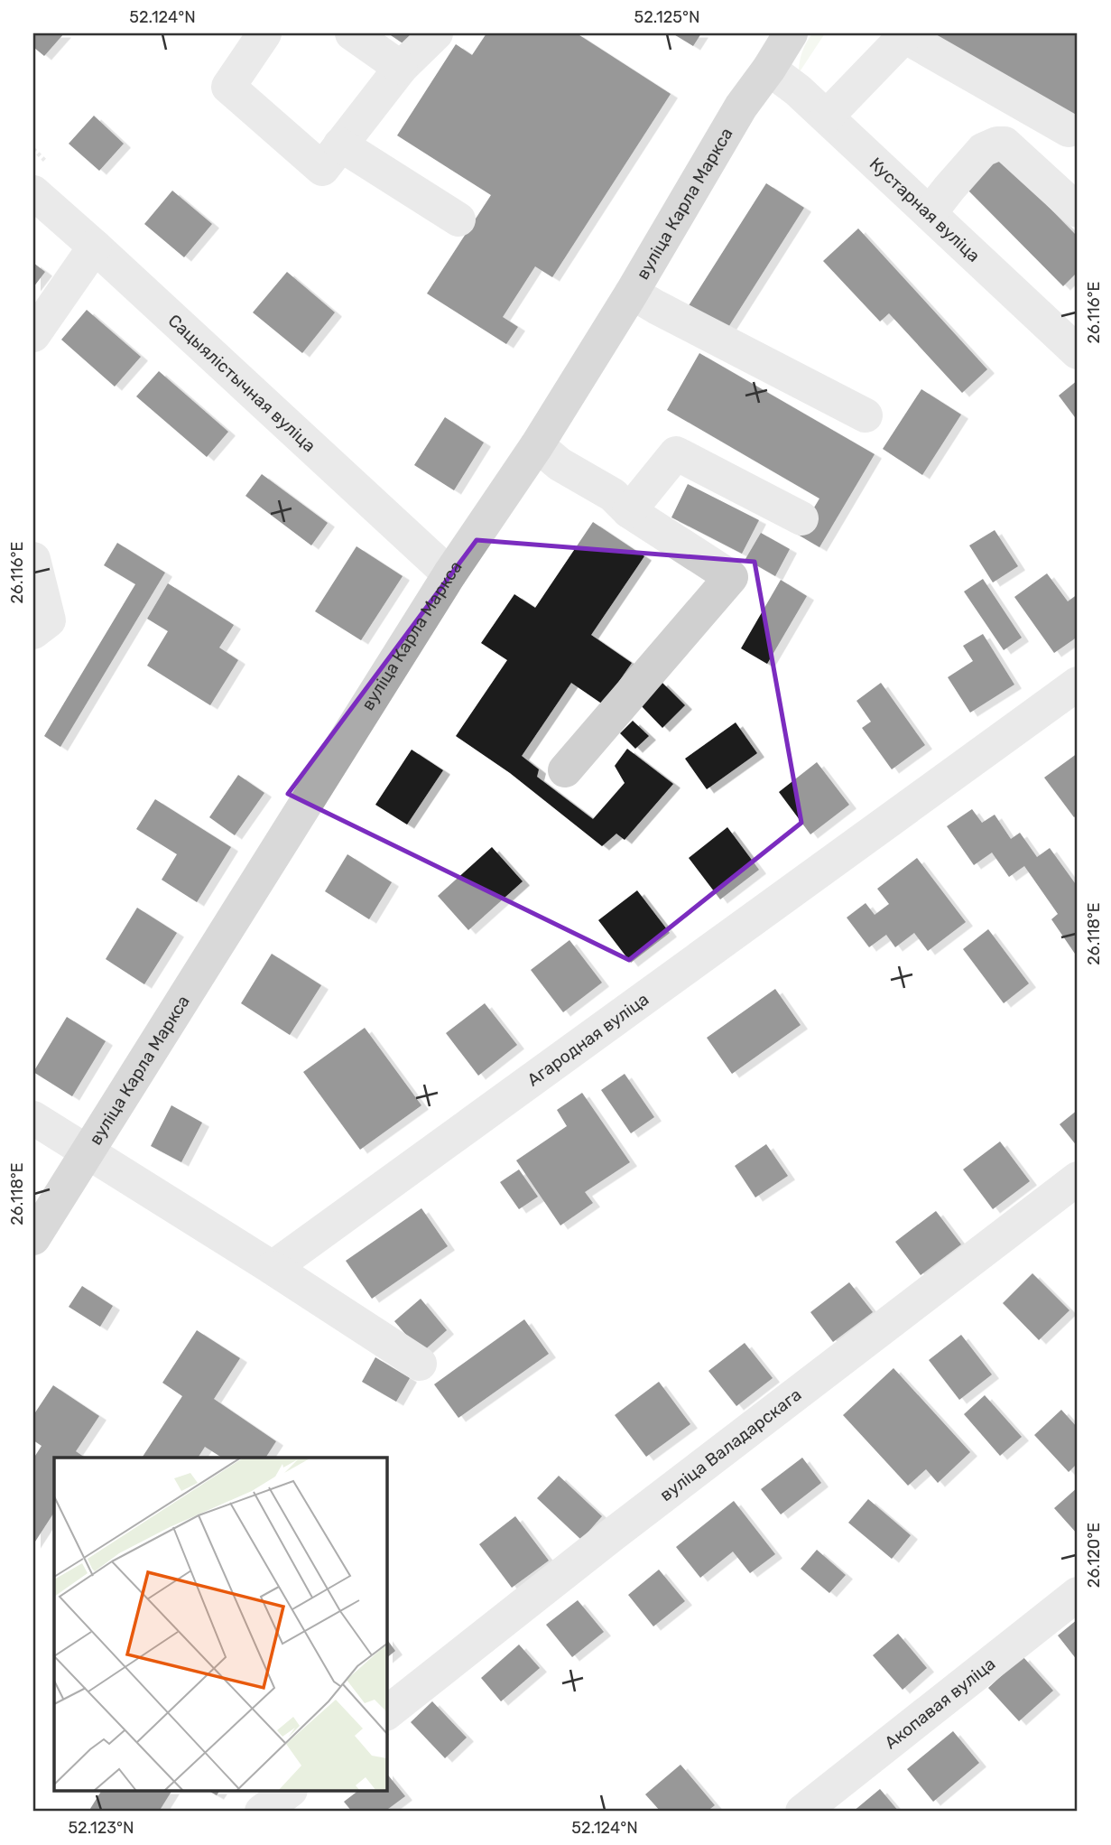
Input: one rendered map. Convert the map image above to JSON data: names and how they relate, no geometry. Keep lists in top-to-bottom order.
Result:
{
  "streets": {
    "main road": ["вуліца Карла Маркса"],
    "street": [
      "Кустарная вуліца",
      "Сацыялістычная вуліца",
      "Агародная вуліца",
      "вуліца Валадарскага",
      "Акопавая вуліца"
    ]
  },
  "crossings": [
    ["вуліца Карла Маркса", "Кустарная вуліца"],
    ["вуліца Карла Маркса", "Сацыялістычная вуліца"]
  ],
  "coordinates": [
    "52.124°N",
    "52.125°N",
    "26.116°E",
    "26.118°E",
    "26.120°E",
    "52.123°N"
  ]
}
